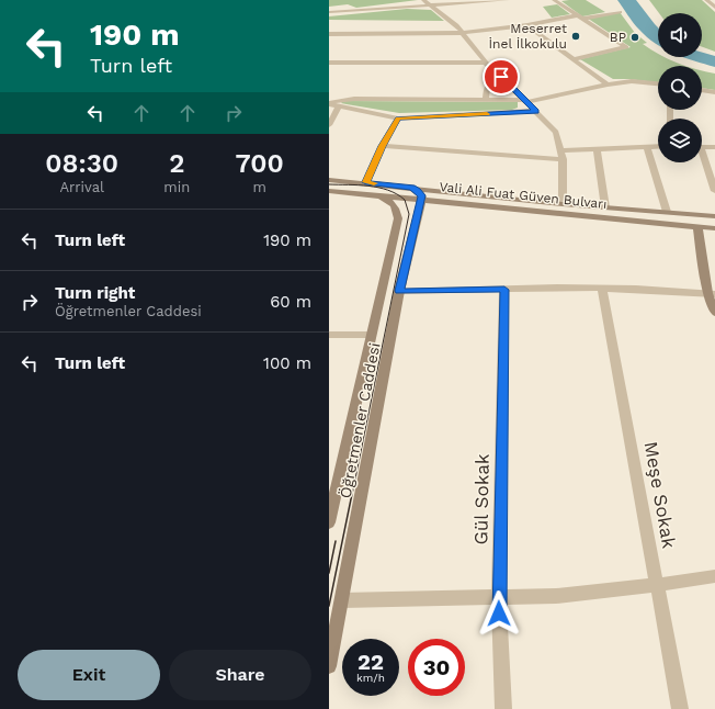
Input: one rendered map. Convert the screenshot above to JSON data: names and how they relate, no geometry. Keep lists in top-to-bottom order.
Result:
{
  "streets": {
    "main road": ["Vali Ali Fuat Güven Bulvarı", "Öğretmenler Caddesi"],
    "street": ["Meşe Sokak", "Gül Sokak"]
  },
  "crossings": [
    ["Vali Ali Fuat Güven Bulvarı", "Öğretmenler Caddesi"]
  ],
  "places": ["Meserret İnel İlkokulu", "BP"],
  "page": {
    "turn": ["190 m", "Turn left"],
    "eta": [
      "08:30",
      "Arrival",
      "2",
      "min",
      "700",
      "m"
    ],
    "list": [
      {
        "name": "Turn left",
        "value": "190 m"
      },
      {
        "name": "Turn right",
        "note": "Öğretmenler Caddesi",
        "value": "60 m"
      },
      {
        "name": "Turn left",
        "value": "100 m"
      }
    ],
    "speed": "22 km/h",
    "limit": "30",
    "buttons": ["Exit", "Share"]
  }
}
